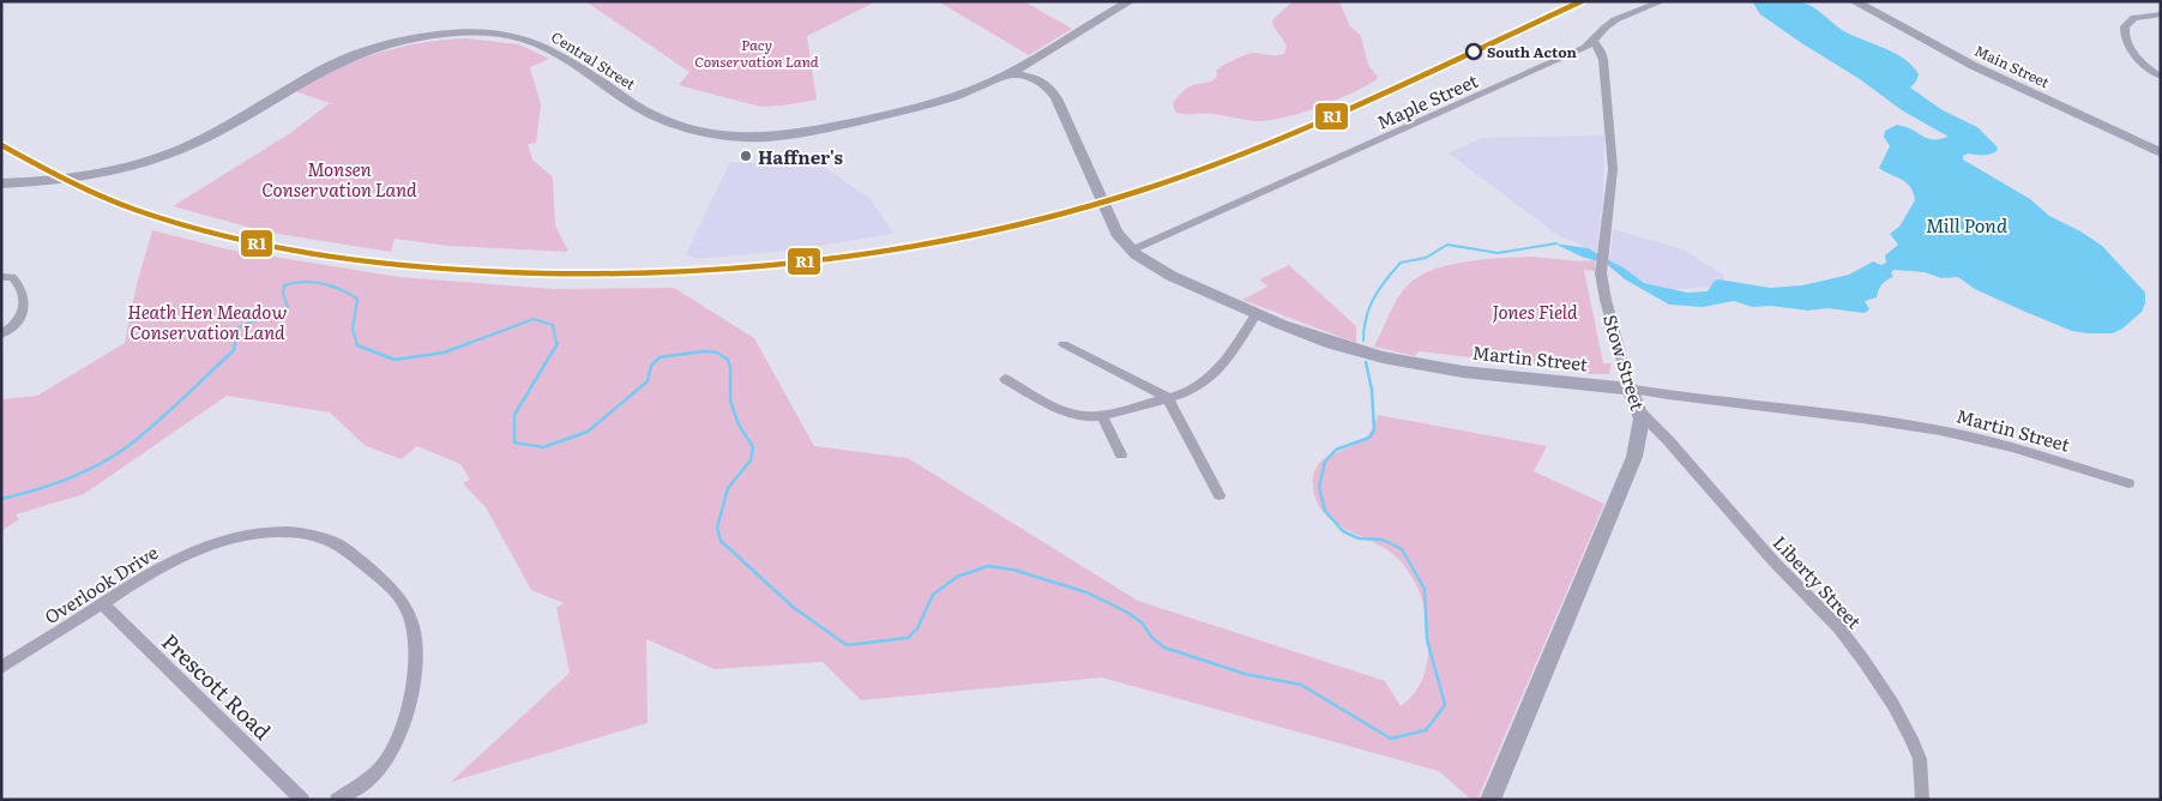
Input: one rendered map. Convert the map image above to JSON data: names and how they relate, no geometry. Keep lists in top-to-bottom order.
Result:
{
  "streets": {
    "street": [
      "Central Street",
      "Main Street",
      "Maple Street",
      "Martin Street",
      "Stow Street",
      "Liberty Street",
      "Overlook Drive",
      "Prescott Road"
    ]
  },
  "crossings": [
    ["Central Street", "Martin Street"],
    ["Maple Street", "Martin Street"],
    ["Maple Street", "Stow Street"],
    ["Martin Street", "Stow Street"],
    ["Stow Street", "Liberty Street"],
    ["Overlook Drive", "Prescott Road"]
  ],
  "water": ["Mill Pond"],
  "parks": [
    "Pacy Conservation Land",
    "Monsen Conservation Land",
    "Heath Hen Meadow Conservation Land",
    "Jones Field"
  ],
  "places": ["South Acton", "Haffner's"],
  "lines": ["transit line R1"]
}
